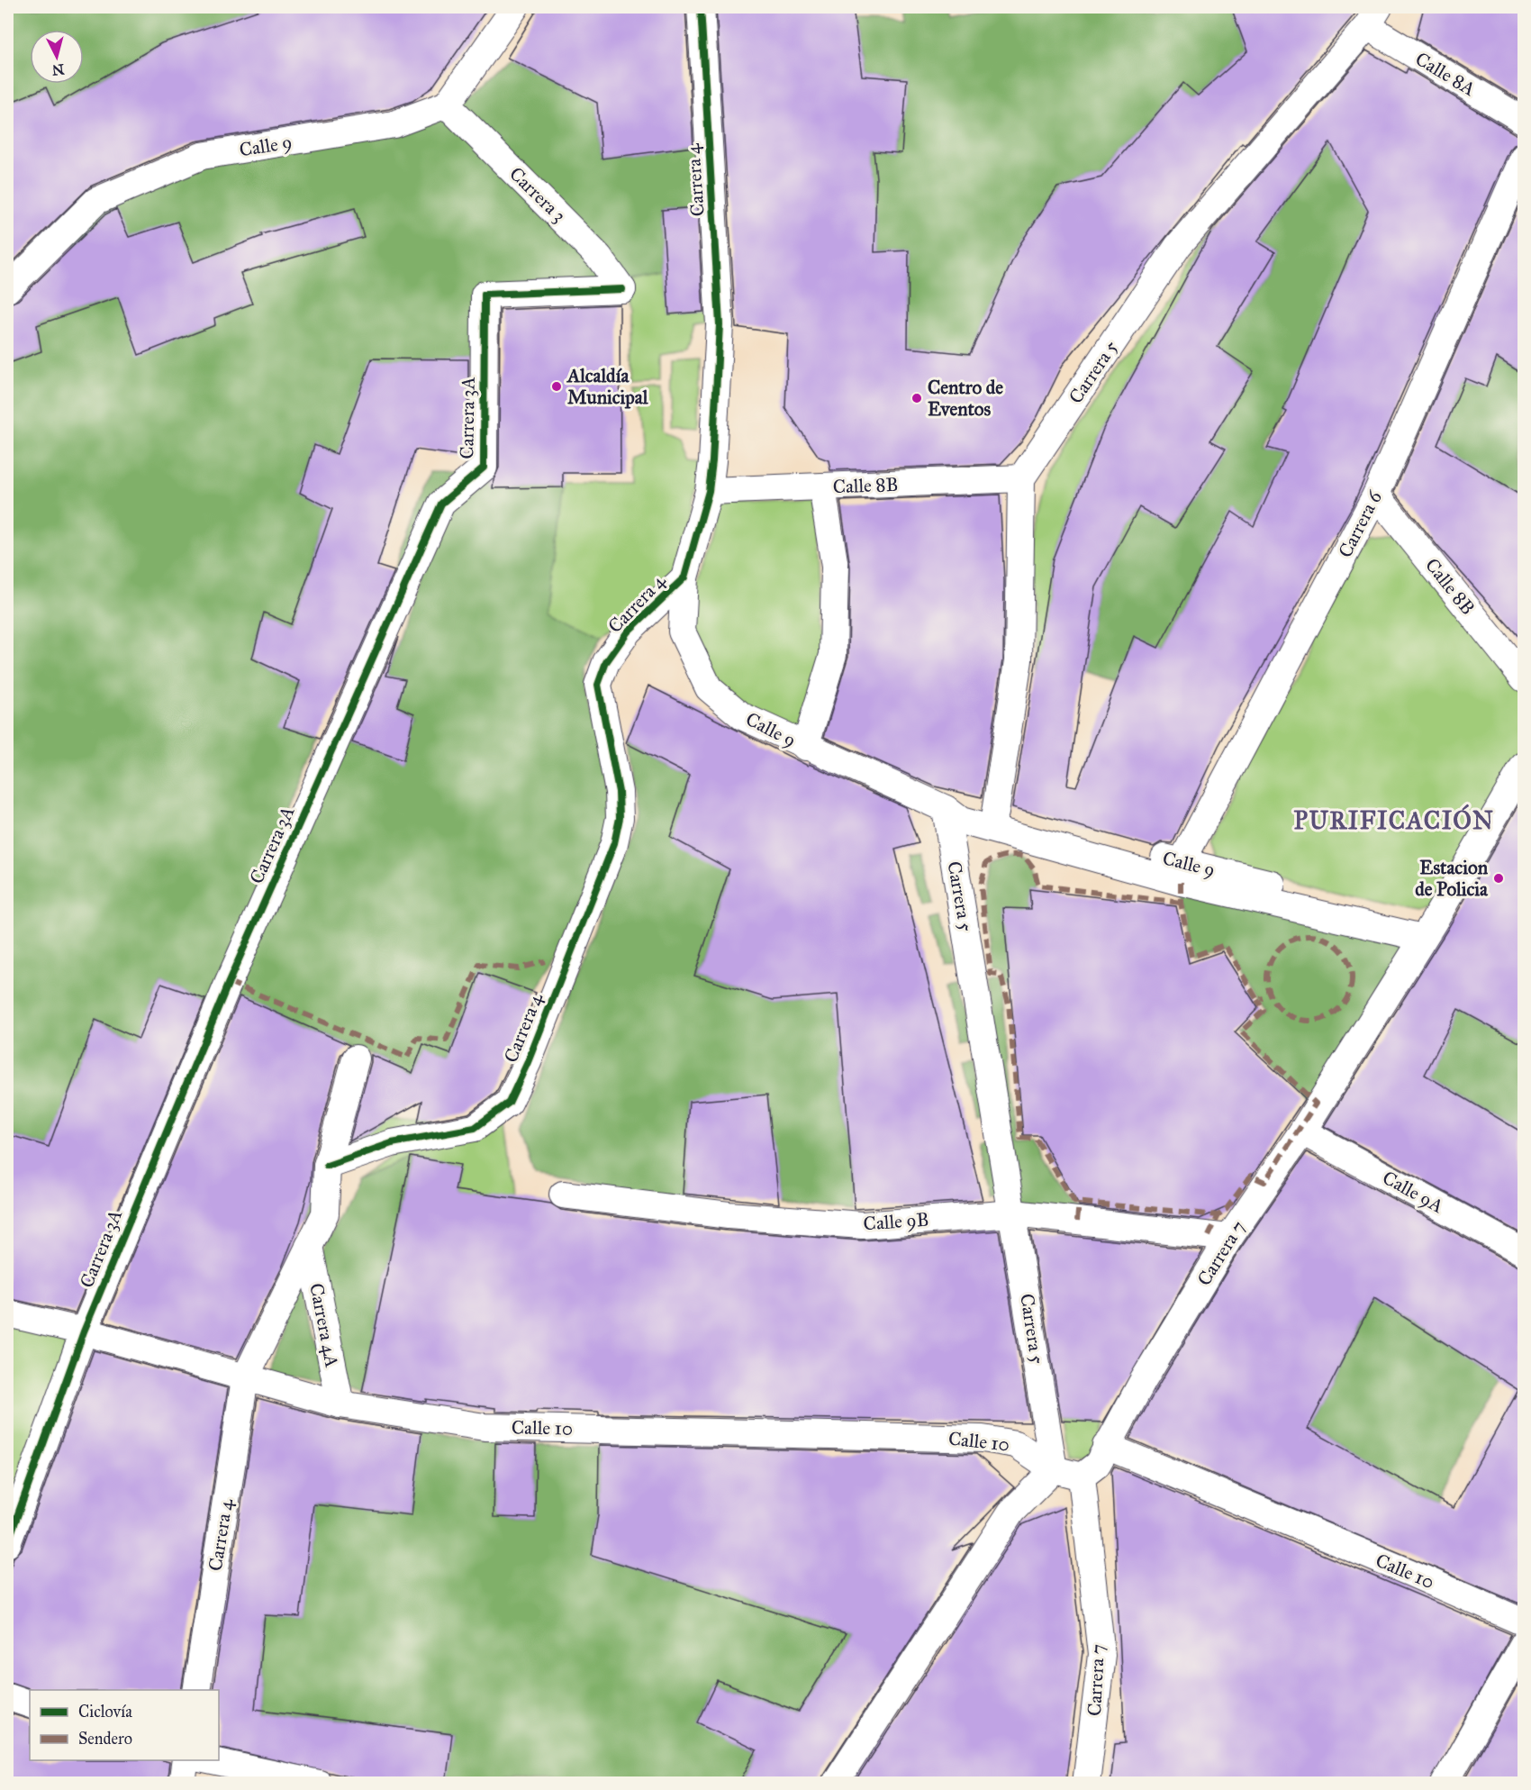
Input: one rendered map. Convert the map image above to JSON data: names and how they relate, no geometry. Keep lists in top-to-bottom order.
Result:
{
  "streets": {
    "street": [
      "Calle 8A",
      "Calle 9",
      "Carrera 4",
      "Carrera 3",
      "Carrera 5",
      "Carrera 3A",
      "Calle 8B",
      "Carrera 6",
      "Calle 9A",
      "Calle 9B",
      "Carrera 7",
      "Carrera 4A",
      "Calle 10"
    ]
  },
  "crossings": [
    ["Calle 8A", "Carrera 5"],
    ["Calle 9", "Carrera 4"],
    ["Calle 9", "Carrera 3"],
    ["Calle 9", "Carrera 5"],
    ["Calle 9", "Carrera 6"],
    ["Calle 9", "Carrera 7"],
    ["Carrera 4", "Calle 8B"],
    ["Carrera 4", "Carrera 4A"],
    ["Carrera 4", "Calle 10"],
    ["Carrera 3", "Carrera 3A"],
    ["Carrera 5", "Calle 8B"],
    ["Carrera 5", "Calle 9B"],
    ["Carrera 5", "Calle 10"],
    ["Carrera 3A", "Calle 10"],
    ["Calle 8B", "Carrera 6"],
    ["Calle 9A", "Carrera 7"],
    ["Calle 9B", "Carrera 7"],
    ["Carrera 7", "Calle 10"],
    ["Carrera 4A", "Calle 10"]
  ],
  "districts": ["PURIFICACIÓN"],
  "places": ["Alcaldía Municipal", "Centro de Eventos", "Estacion de Policia"],
  "legend": ["Ciclovía", "Sendero"],
  "north": "bottom"
}
